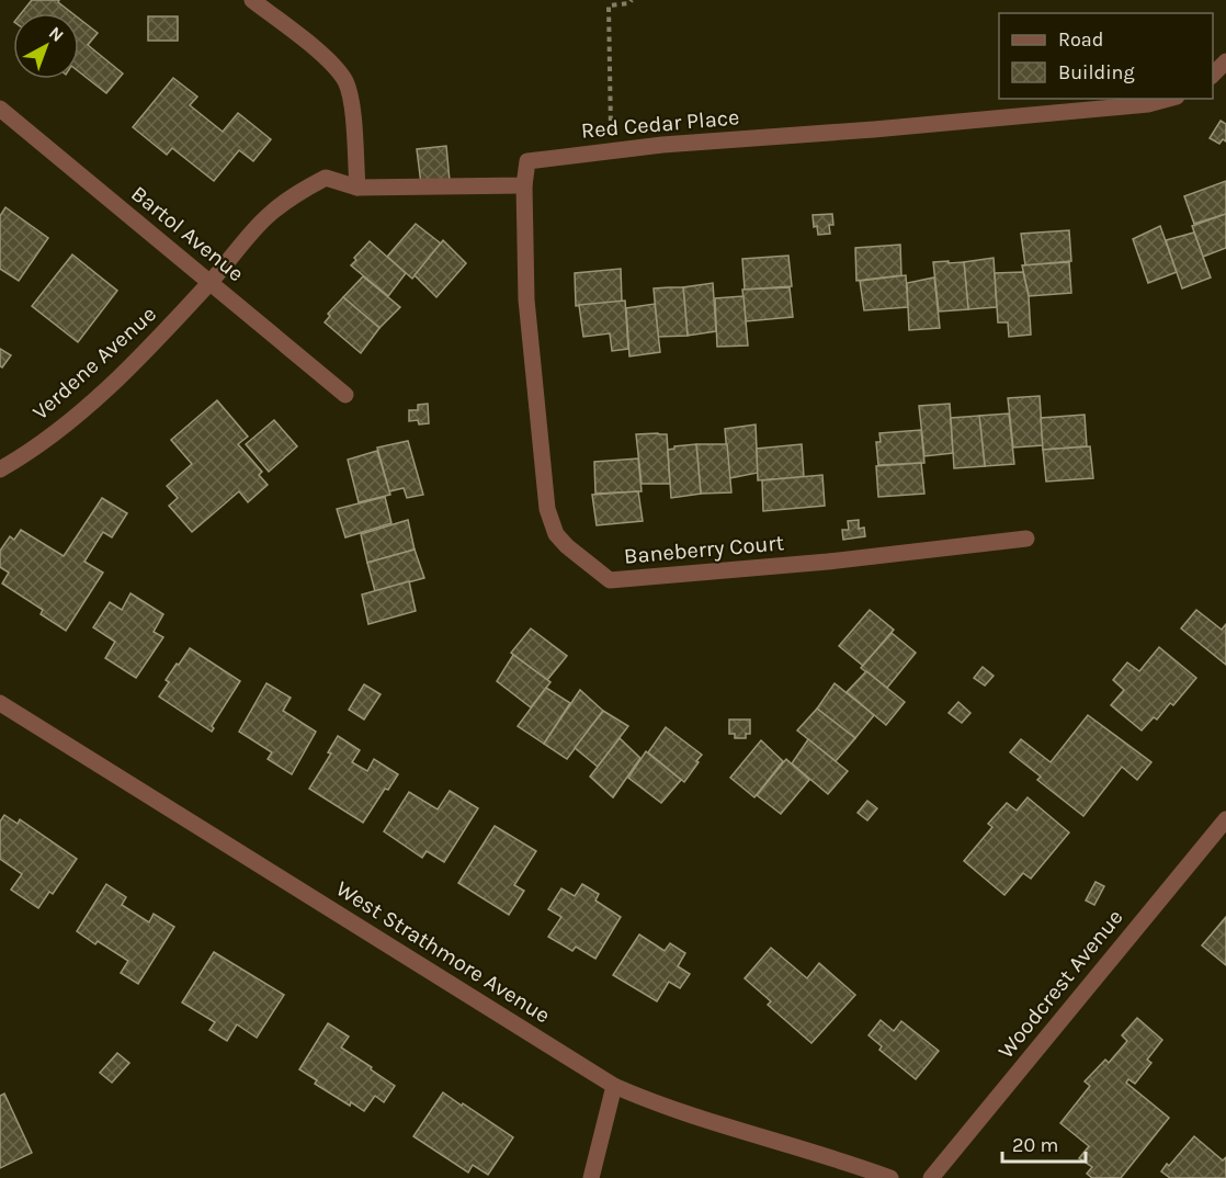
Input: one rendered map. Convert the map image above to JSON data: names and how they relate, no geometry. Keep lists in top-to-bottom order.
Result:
{
  "streets": {
    "street": [
      "Red Cedar Place",
      "Bartol Avenue",
      "Verdene Avenue",
      "Baneberry Court",
      "West Strathmore Avenue",
      "Woodcrest Avenue"
    ]
  },
  "crossings": [
    ["Red Cedar Place", "Baneberry Court"],
    ["Bartol Avenue", "Verdene Avenue"]
  ],
  "legend": ["Road", "Building"],
  "scale_bar": "20 m",
  "north": "top right"
}
